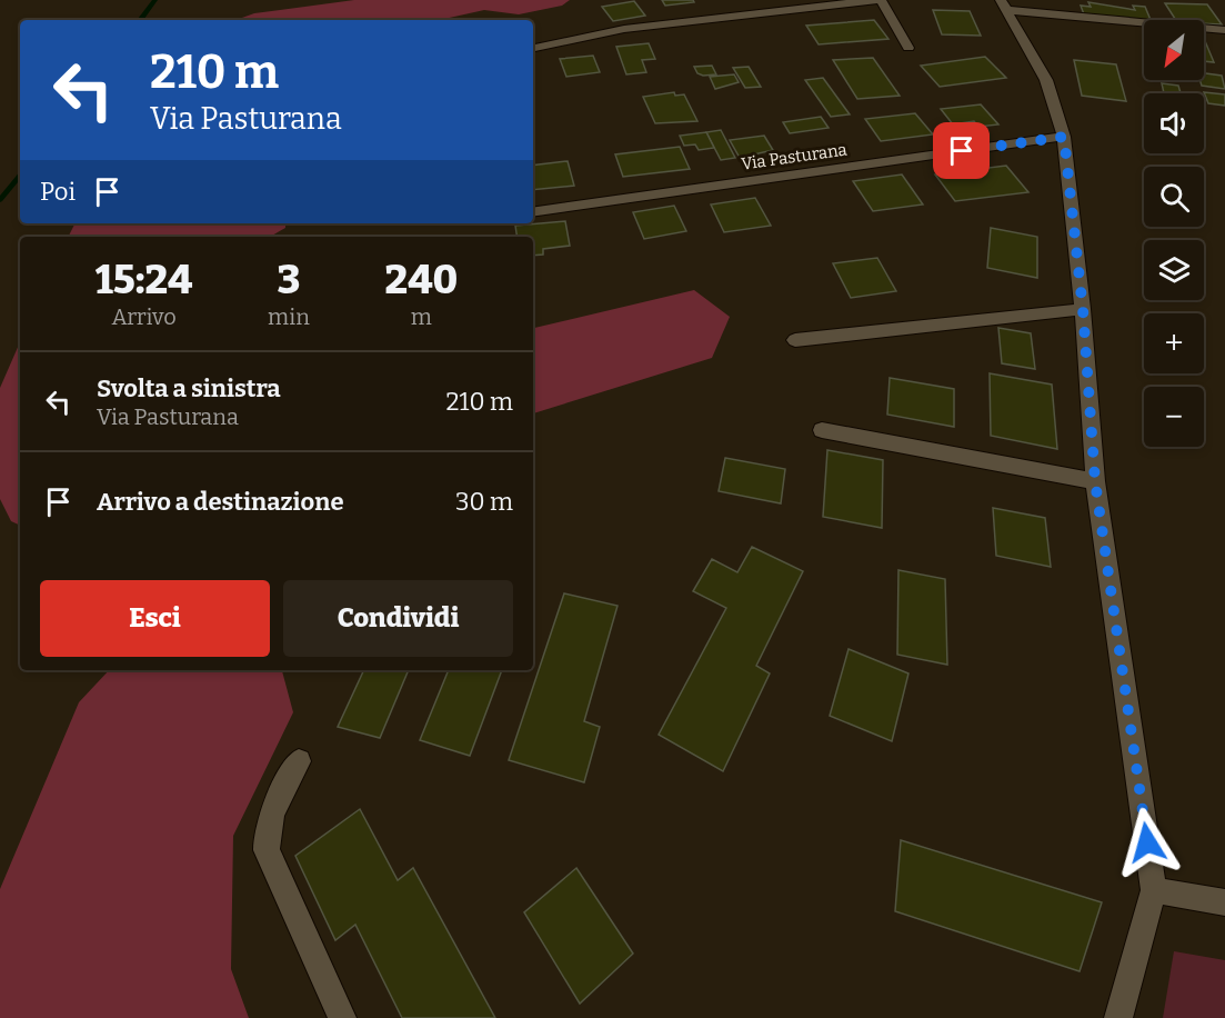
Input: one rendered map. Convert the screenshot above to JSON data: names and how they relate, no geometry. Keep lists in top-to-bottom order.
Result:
{
  "streets": {
    "street": ["Via Pasturana"]
  },
  "north": "bottom left",
  "page": {
    "map_buttons": ["+", "−"],
    "turn": ["210 m", "Via Pasturana"],
    "then": "Poi",
    "eta": [
      "15:24",
      "Arrivo",
      "3",
      "min",
      "240",
      "m"
    ],
    "list": [
      {
        "name": "Svolta a sinistra",
        "note": "Via Pasturana",
        "value": "210 m"
      },
      {
        "name": "Arrivo a destinazione",
        "value": "30 m"
      }
    ],
    "buttons": ["Esci", "Condividi"]
  }
}
